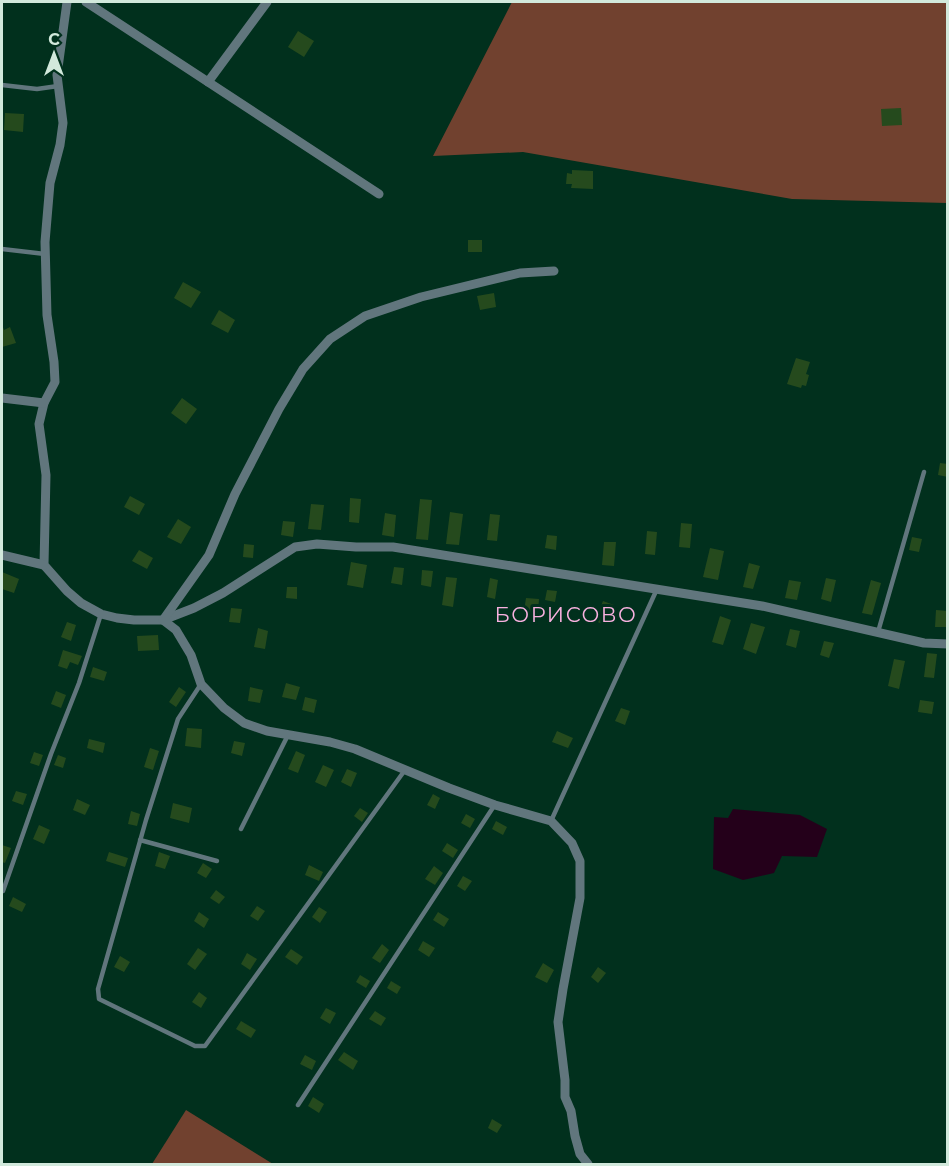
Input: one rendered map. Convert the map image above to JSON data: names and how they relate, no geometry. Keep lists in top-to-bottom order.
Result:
{
  "districts": ["БОРИСОВО"],
  "north": "top"
}
